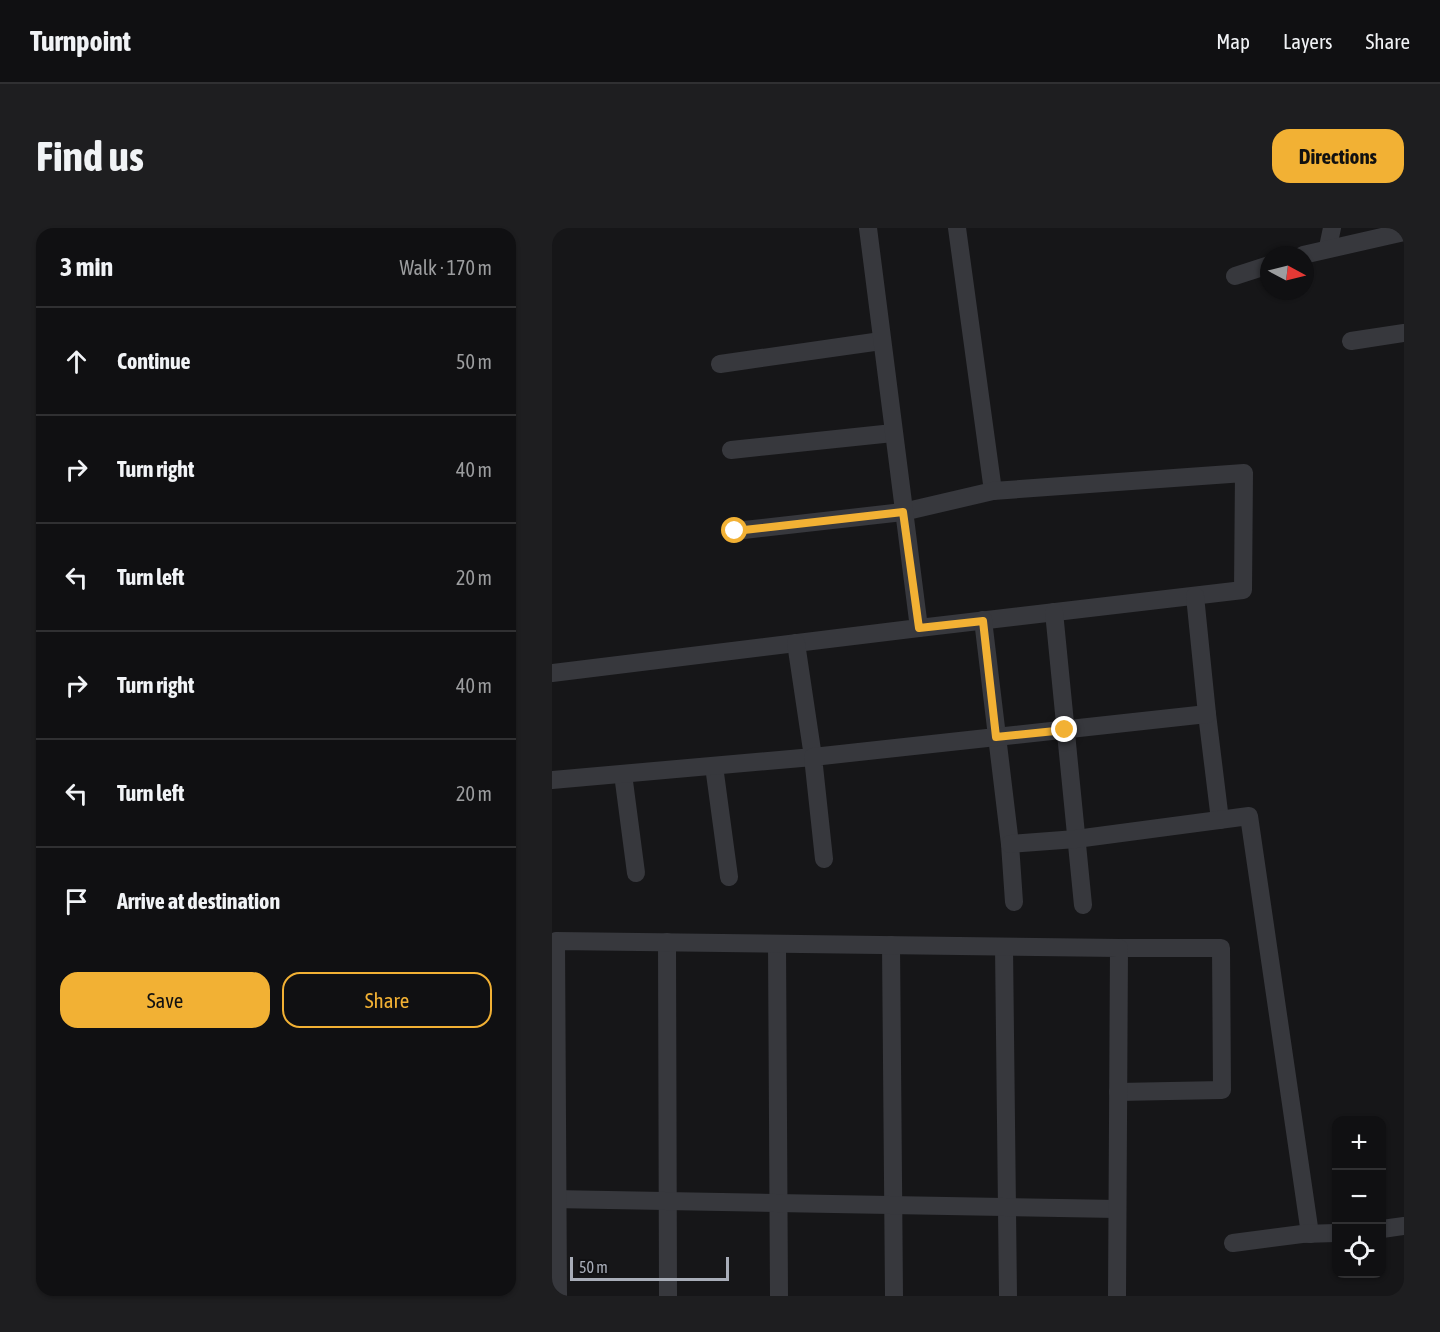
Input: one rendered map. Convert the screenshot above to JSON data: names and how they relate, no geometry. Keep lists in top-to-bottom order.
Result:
{
  "scale_bar": "50 m",
  "north": "right",
  "page": {
    "header": "Turnpoint",
    "nav": ["Map", "Layers", "Share"],
    "buttons": [
      "Directions",
      ["Save", "Share"]
    ],
    "title": "Find us",
    "heading": ["3 min", "Walk · 170 m"],
    "list": [
      ["Continue", "50 m"],
      ["Turn right", "40 m"],
      ["Turn left", "20 m"],
      ["Turn right", "40 m"],
      ["Turn left", "20 m"],
      "Arrive at destination"
    ],
    "map_buttons": ["+", "−"],
    "scale": "50 m"
  }
}
